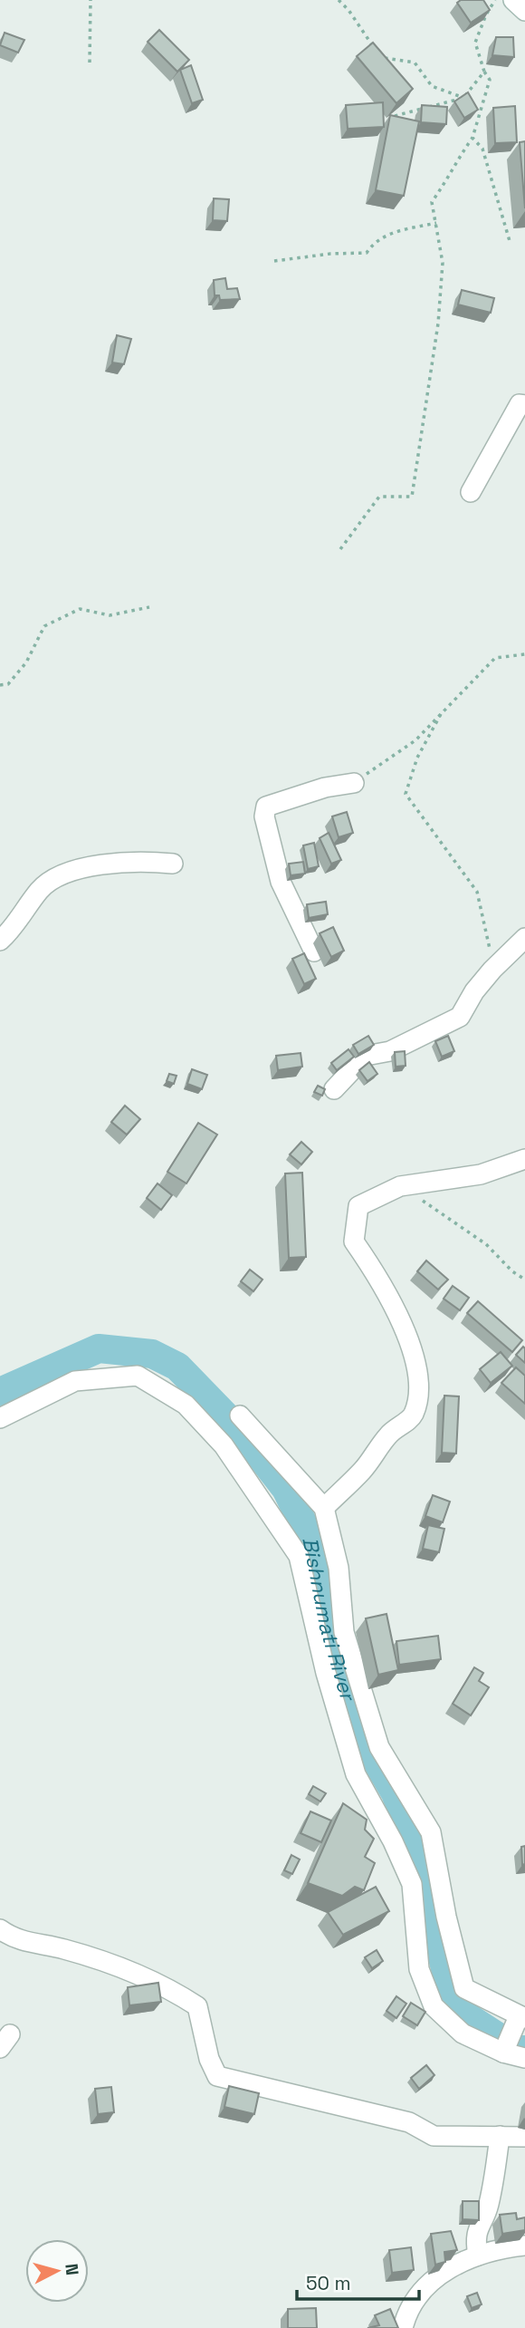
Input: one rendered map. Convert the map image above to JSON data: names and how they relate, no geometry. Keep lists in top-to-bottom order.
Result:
{
  "water": ["Bishnumati River"],
  "scale_bar": "50 m",
  "north": "right"
}
